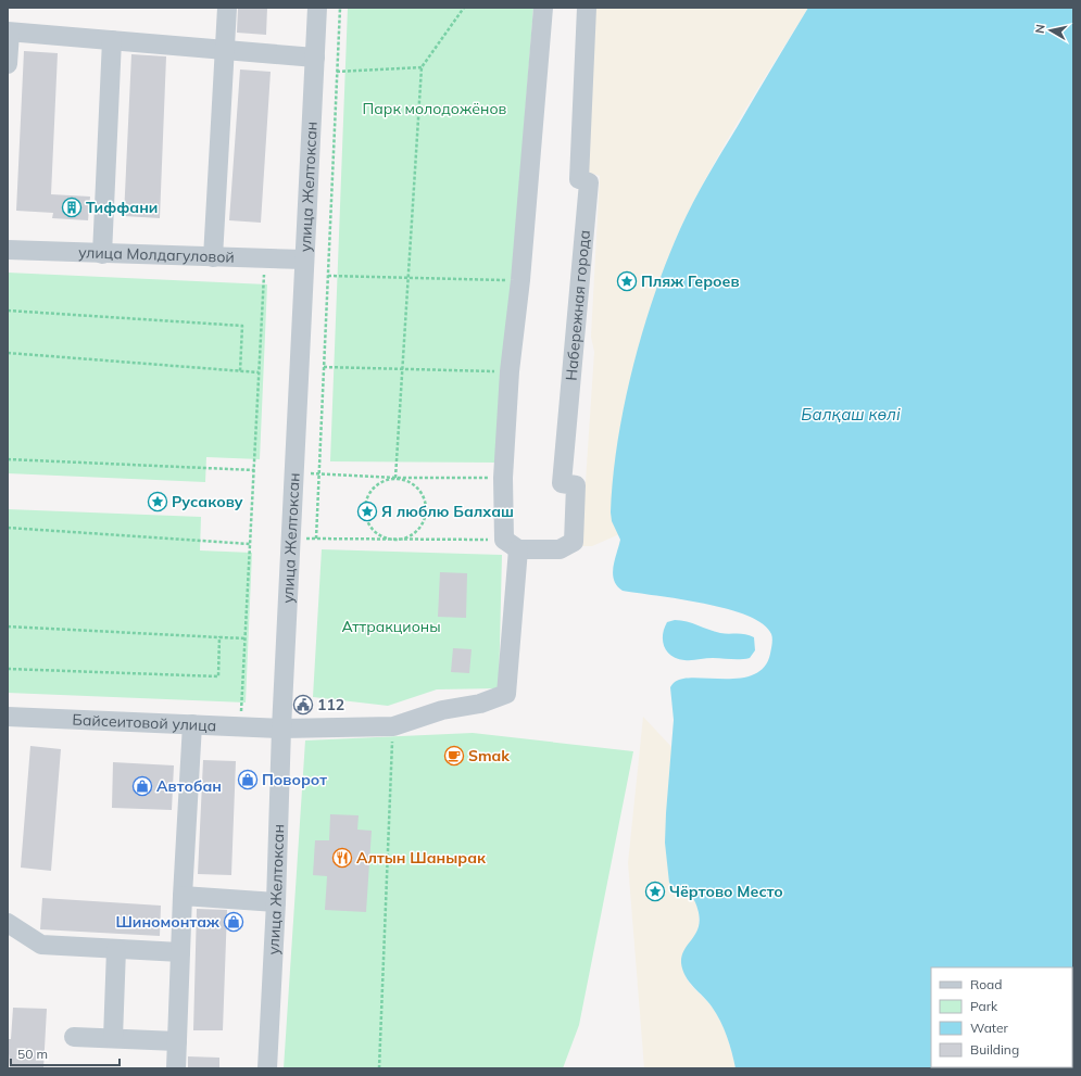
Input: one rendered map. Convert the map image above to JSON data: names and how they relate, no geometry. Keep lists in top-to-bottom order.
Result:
{
  "streets": {
    "street": [
      "улица Желтоксан",
      "улица Молдагуловой",
      "Набережная города",
      "Байсеитовой улица"
    ]
  },
  "crossings": [
    ["улица Желтоксан", "улица Молдагуловой"],
    ["улица Желтоксан", "Байсеитовой улица"]
  ],
  "water": ["Балқаш көлі"],
  "parks": ["Парк молодожёнов", "Аттракционы"],
  "places": {
    "building": ["Тиффани"],
    "place": [
      "Пляж Героев",
      "Русакову",
      "Я люблю Балхаш",
      "Чёртово Место"
    ],
    "public building": ["112"],
    "cafe": ["Smak"],
    "shop": ["Поворот", "Автобан", "Шиномонтаж"],
    "restaurant": ["Алтын Шанырак"]
  },
  "legend": [
    "Road",
    "Park",
    "Water",
    "Building"
  ],
  "scale_bar": "50 m",
  "north": "left"
}
